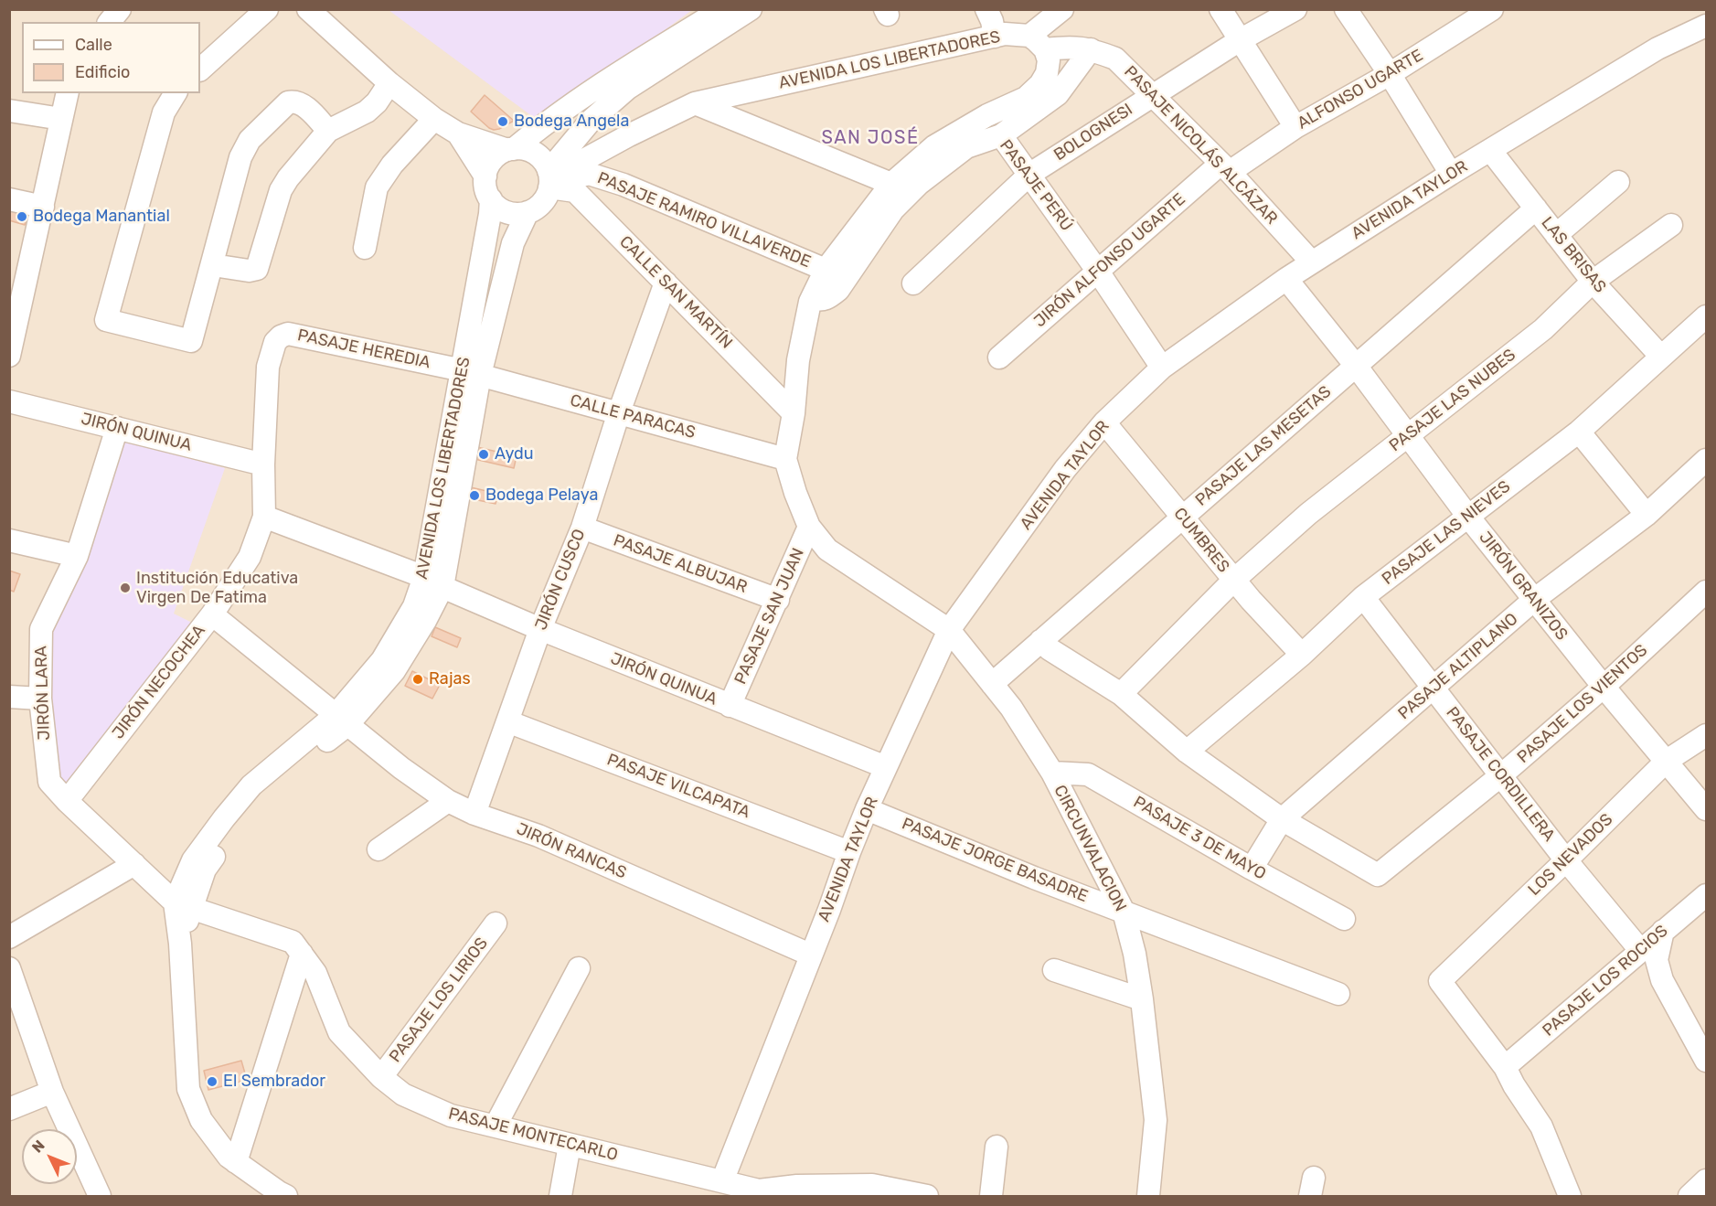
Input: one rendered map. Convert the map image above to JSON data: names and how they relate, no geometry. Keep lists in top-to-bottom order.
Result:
{
  "streets": {
    "street": [
      "AVENIDA LOS LIBERTADORES",
      "ALFONSO UGARTE",
      "BOLOGNESI",
      "PASAJE NICOLÁS ALCÁZAR",
      "PASAJE PERÚ",
      "AVENIDA TAYLOR",
      "PASAJE RAMIRO VILLAVERDE",
      "LAS BRISAS",
      "JIRÓN ALFONSO UGARTE",
      "CALLE SAN MARTÍN",
      "PASAJE HEREDIA",
      "PASAJE LAS NUBES",
      "CALLE PARACAS",
      "JIRÓN QUINUA",
      "PASAJE LAS MESETAS",
      "PASAJE LAS NIEVES",
      "CUMBRES",
      "PASAJE ALBUJAR",
      "JIRÓN CUSCO",
      "JIRÓN GRANIZOS",
      "PASAJE SAN JUAN",
      "PASAJE ALTIPLANO",
      "JIRÓN NECOCHEA",
      "JIRÓN LARA",
      "PASAJE LOS VIENTOS",
      "PASAJE CORDILLERA",
      "PASAJE VILCAPATA",
      "PASAJE 3 DE MAYO",
      "CIRCUNVALACION",
      "JIRÓN RANCAS",
      "LOS NEVADOS",
      "PASAJE JORGE BASADRE",
      "PASAJE LOS ROCIOS",
      "PASAJE LOS LIRIOS",
      "PASAJE MONTECARLO"
    ]
  },
  "crossings": [
    ["AVENIDA LOS LIBERTADORES", "PASAJE NICOLÁS ALCÁZAR"],
    ["AVENIDA LOS LIBERTADORES", "PASAJE RAMIRO VILLAVERDE"],
    ["AVENIDA LOS LIBERTADORES", "CALLE SAN MARTÍN"],
    ["AVENIDA LOS LIBERTADORES", "PASAJE HEREDIA"],
    ["AVENIDA LOS LIBERTADORES", "CALLE PARACAS"],
    ["AVENIDA LOS LIBERTADORES", "JIRÓN QUINUA"],
    ["AVENIDA LOS LIBERTADORES", "JIRÓN LARA"],
    ["AVENIDA LOS LIBERTADORES", "JIRÓN RANCAS"],
    ["AVENIDA LOS LIBERTADORES", "PASAJE MONTECARLO"],
    ["ALFONSO UGARTE", "PASAJE NICOLÁS ALCÁZAR"],
    ["ALFONSO UGARTE", "JIRÓN ALFONSO UGARTE"],
    ["BOLOGNESI", "PASAJE NICOLÁS ALCÁZAR"],
    ["BOLOGNESI", "PASAJE PERÚ"],
    ["PASAJE NICOLÁS ALCÁZAR", "AVENIDA TAYLOR"],
    ["PASAJE NICOLÁS ALCÁZAR", "JIRÓN ALFONSO UGARTE"],
    ["PASAJE PERÚ", "AVENIDA TAYLOR"],
    ["PASAJE PERÚ", "JIRÓN ALFONSO UGARTE"],
    ["AVENIDA TAYLOR", "LAS BRISAS"],
    ["AVENIDA TAYLOR", "JIRÓN QUINUA"],
    ["AVENIDA TAYLOR", "CUMBRES"],
    ["AVENIDA TAYLOR", "JIRÓN GRANIZOS"],
    ["AVENIDA TAYLOR", "PASAJE VILCAPATA"],
    ["AVENIDA TAYLOR", "CIRCUNVALACION"],
    ["AVENIDA TAYLOR", "JIRÓN RANCAS"],
    ["AVENIDA TAYLOR", "PASAJE JORGE BASADRE"],
    ["AVENIDA TAYLOR", "PASAJE MONTECARLO"],
    ["PASAJE RAMIRO VILLAVERDE", "CALLE SAN MARTÍN"],
    ["LAS BRISAS", "PASAJE LAS NUBES"],
    ["LAS BRISAS", "PASAJE LAS MESETAS"],
    ["LAS BRISAS", "PASAJE LAS NIEVES"],
    ["CALLE SAN MARTÍN", "JIRÓN CUSCO"],
    ["PASAJE HEREDIA", "CALLE PARACAS"],
    ["PASAJE HEREDIA", "JIRÓN NECOCHEA"],
    ["PASAJE LAS NUBES", "CUMBRES"],
    ["PASAJE LAS NUBES", "JIRÓN GRANIZOS"],
    ["CALLE PARACAS", "JIRÓN CUSCO"],
    ["JIRÓN QUINUA", "JIRÓN CUSCO"],
    ["JIRÓN QUINUA", "PASAJE SAN JUAN"],
    ["JIRÓN QUINUA", "JIRÓN NECOCHEA"],
    ["JIRÓN QUINUA", "JIRÓN LARA"],
    ["PASAJE LAS MESETAS", "CUMBRES"],
    ["PASAJE LAS MESETAS", "JIRÓN GRANIZOS"],
    ["PASAJE LAS MESETAS", "CIRCUNVALACION"],
    ["PASAJE LAS NIEVES", "CUMBRES"],
    ["PASAJE LAS NIEVES", "JIRÓN GRANIZOS"],
    ["PASAJE LAS NIEVES", "PASAJE CORDILLERA"],
    ["PASAJE ALBUJAR", "JIRÓN CUSCO"],
    ["PASAJE ALBUJAR", "PASAJE SAN JUAN"],
    ["JIRÓN CUSCO", "PASAJE VILCAPATA"],
    ["JIRÓN CUSCO", "JIRÓN RANCAS"],
    ["JIRÓN GRANIZOS", "PASAJE ALTIPLANO"],
    ["JIRÓN GRANIZOS", "PASAJE LOS VIENTOS"],
    ["JIRÓN GRANIZOS", "LOS NEVADOS"],
    ["PASAJE SAN JUAN", "CIRCUNVALACION"],
    ["PASAJE ALTIPLANO", "PASAJE LOS VIENTOS"],
    ["PASAJE ALTIPLANO", "PASAJE CORDILLERA"],
    ["PASAJE ALTIPLANO", "PASAJE 3 DE MAYO"],
    ["JIRÓN NECOCHEA", "JIRÓN LARA"],
    ["JIRÓN NECOCHEA", "JIRÓN RANCAS"],
    ["JIRÓN LARA", "PASAJE MONTECARLO"],
    ["PASAJE LOS VIENTOS", "PASAJE CORDILLERA"],
    ["PASAJE CORDILLERA", "LOS NEVADOS"],
    ["PASAJE CORDILLERA", "PASAJE LOS ROCIOS"],
    ["PASAJE 3 DE MAYO", "CIRCUNVALACION"],
    ["CIRCUNVALACION", "PASAJE JORGE BASADRE"],
    ["LOS NEVADOS", "PASAJE LOS ROCIOS"],
    ["PASAJE LOS LIRIOS", "PASAJE MONTECARLO"]
  ],
  "districts": ["SAN JOSÉ"],
  "places": [
    "Bodega Angela",
    "Bodega Manantial",
    "Aydu",
    "Bodega Pelaya",
    "Institución Educativa Virgen De Fatima",
    "Rajas",
    "El Sembrador"
  ],
  "legend": ["Calle", "Edificio"],
  "north": "top left"
}
